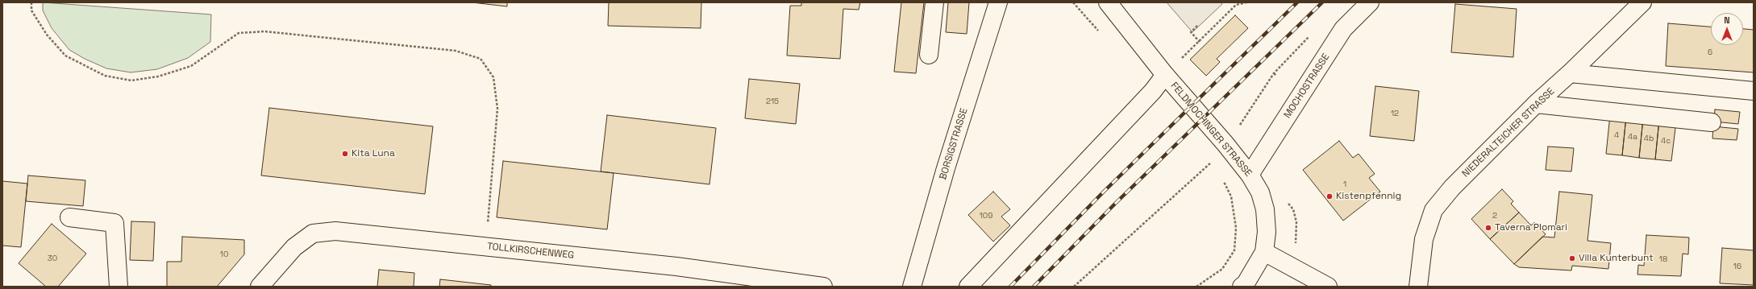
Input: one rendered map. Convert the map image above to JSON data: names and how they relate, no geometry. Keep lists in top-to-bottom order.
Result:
{
  "streets": {
    "street": [
      "MOCHOSTRASSE",
      "FELDMOCHINGER STRASSE",
      "NIEDERALTEICHER STRASSE",
      "BORSIGSTRASSE",
      "TOLLKIRSCHENWEG"
    ]
  },
  "crossings": [
    ["MOCHOSTRASSE", "FELDMOCHINGER STRASSE"]
  ],
  "places": [
    "Kita Luna",
    "Kistenpfennig",
    "Taverna Plomari",
    "Villa Kunterbunt"
  ],
  "house_numbers": [
    "6",
    "215",
    "12",
    "4",
    "4a",
    "4b",
    "4c",
    "1",
    "109",
    "2",
    "10",
    "30",
    "18",
    "16"
  ],
  "north": "top"
}
